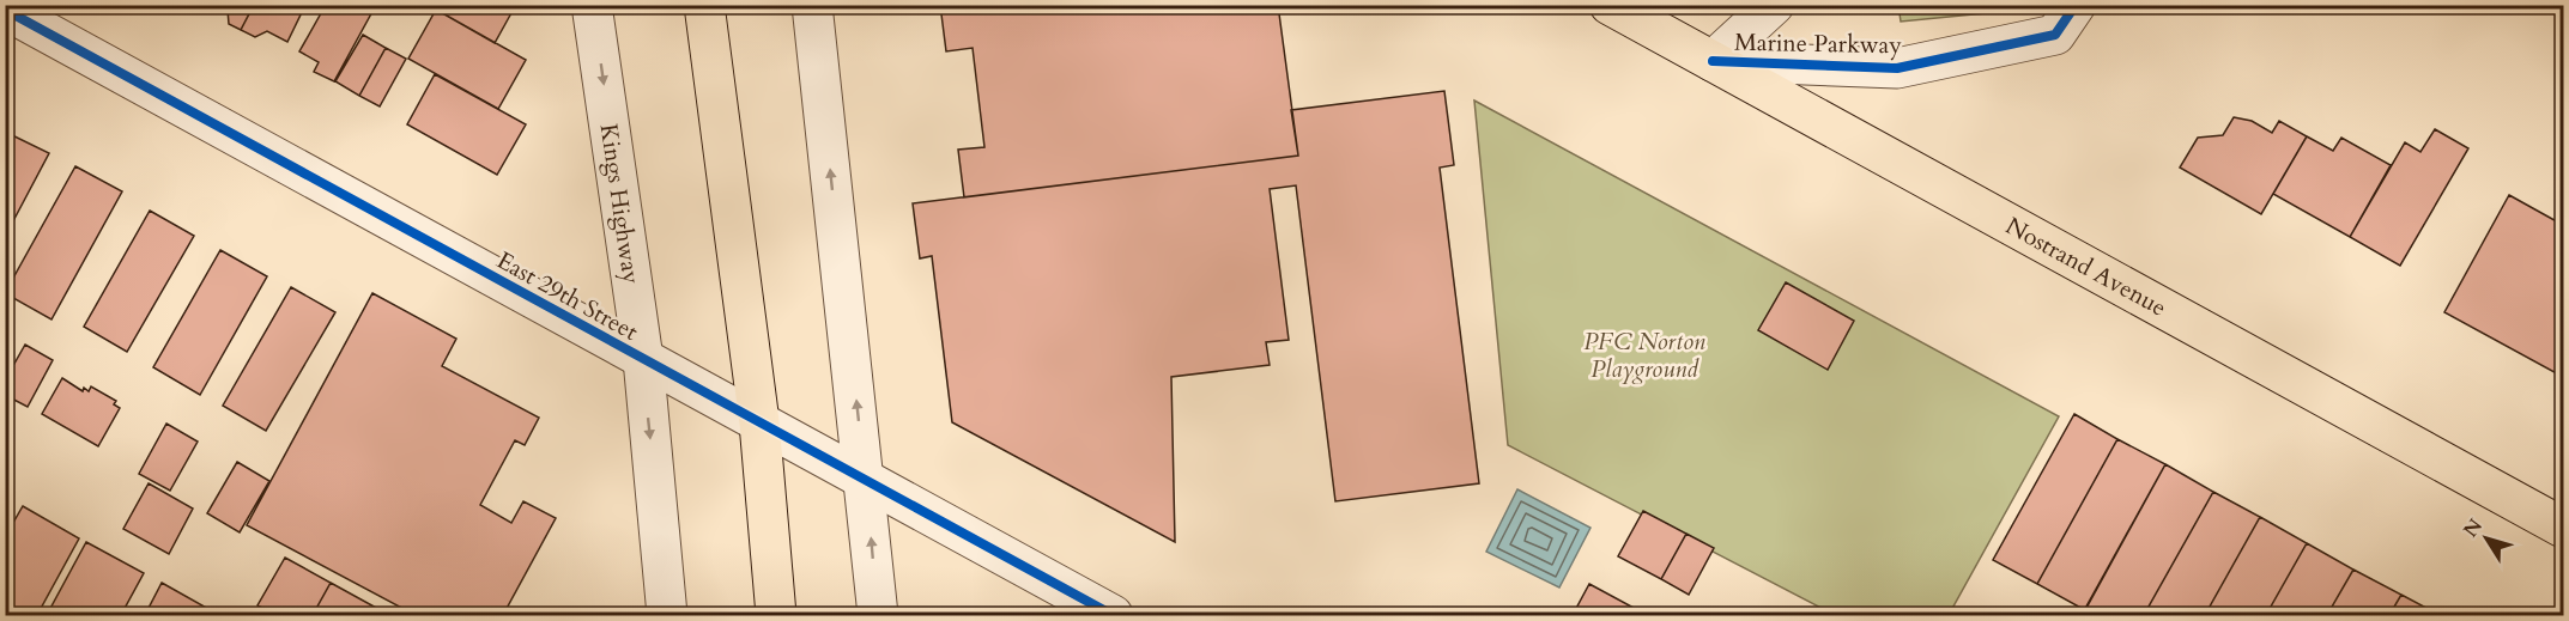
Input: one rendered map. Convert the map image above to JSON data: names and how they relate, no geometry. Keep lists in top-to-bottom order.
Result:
{
  "streets": {
    "main road": ["Nostrand Avenue"],
    "street": ["Marine Parkway", "Kings Highway", "East 29th Street"]
  },
  "crossings": [
    ["Marine Parkway", "Nostrand Avenue"],
    ["Kings Highway", "East 29th Street"]
  ],
  "parks": ["PFC Norton Playground"],
  "north": "top left"
}
